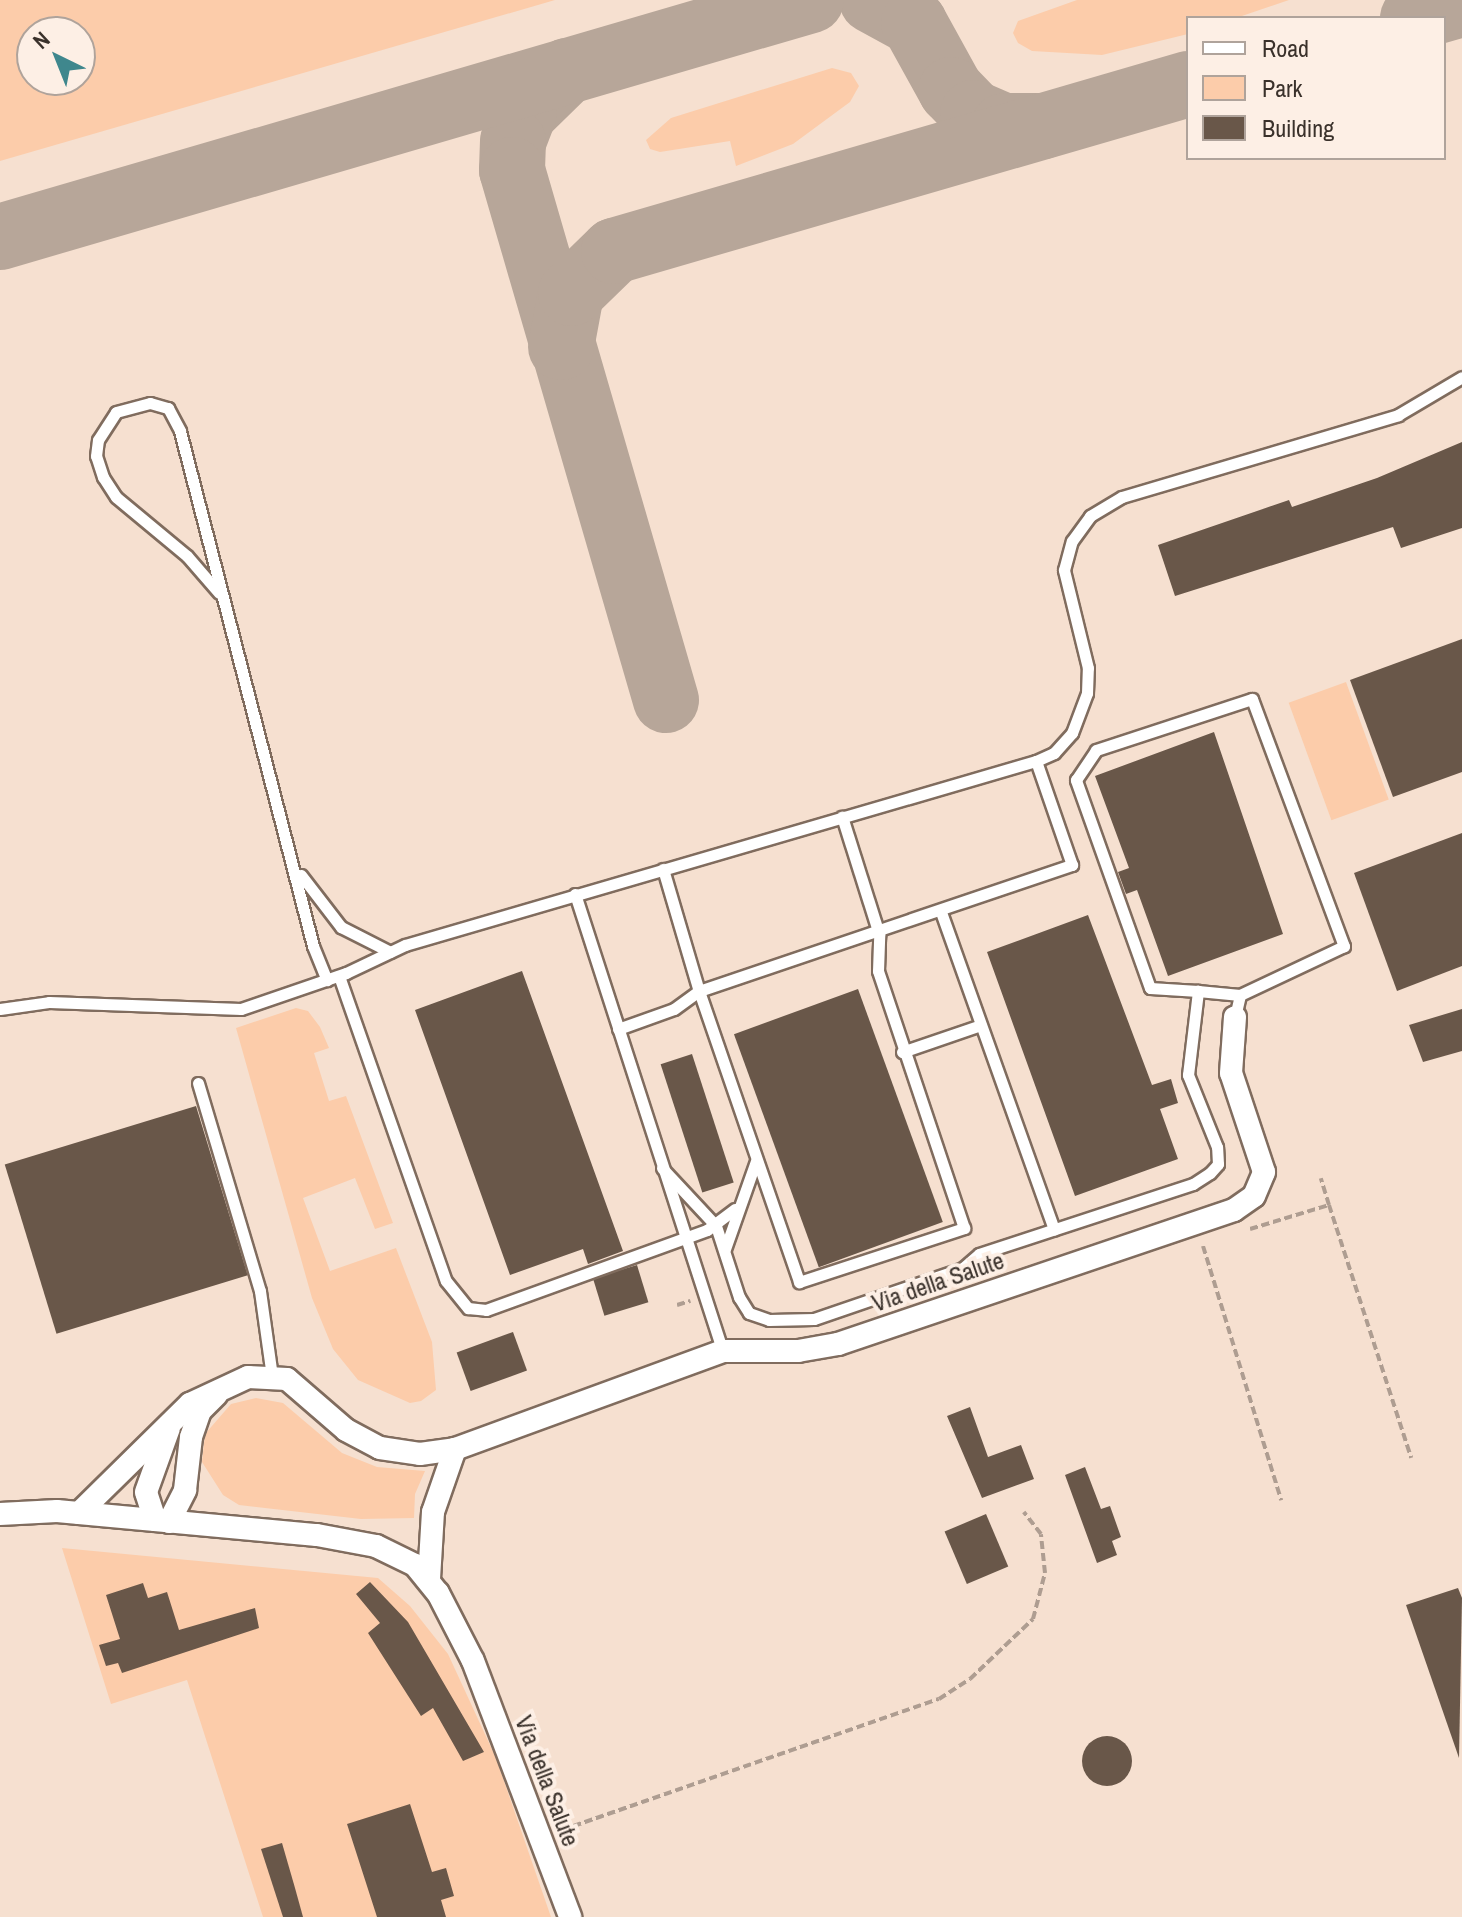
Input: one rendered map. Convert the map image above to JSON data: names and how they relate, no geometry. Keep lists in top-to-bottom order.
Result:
{
  "streets": {
    "street": ["Via della Salute"]
  },
  "legend": ["Road", "Park", "Building"],
  "north": "top left"
}
